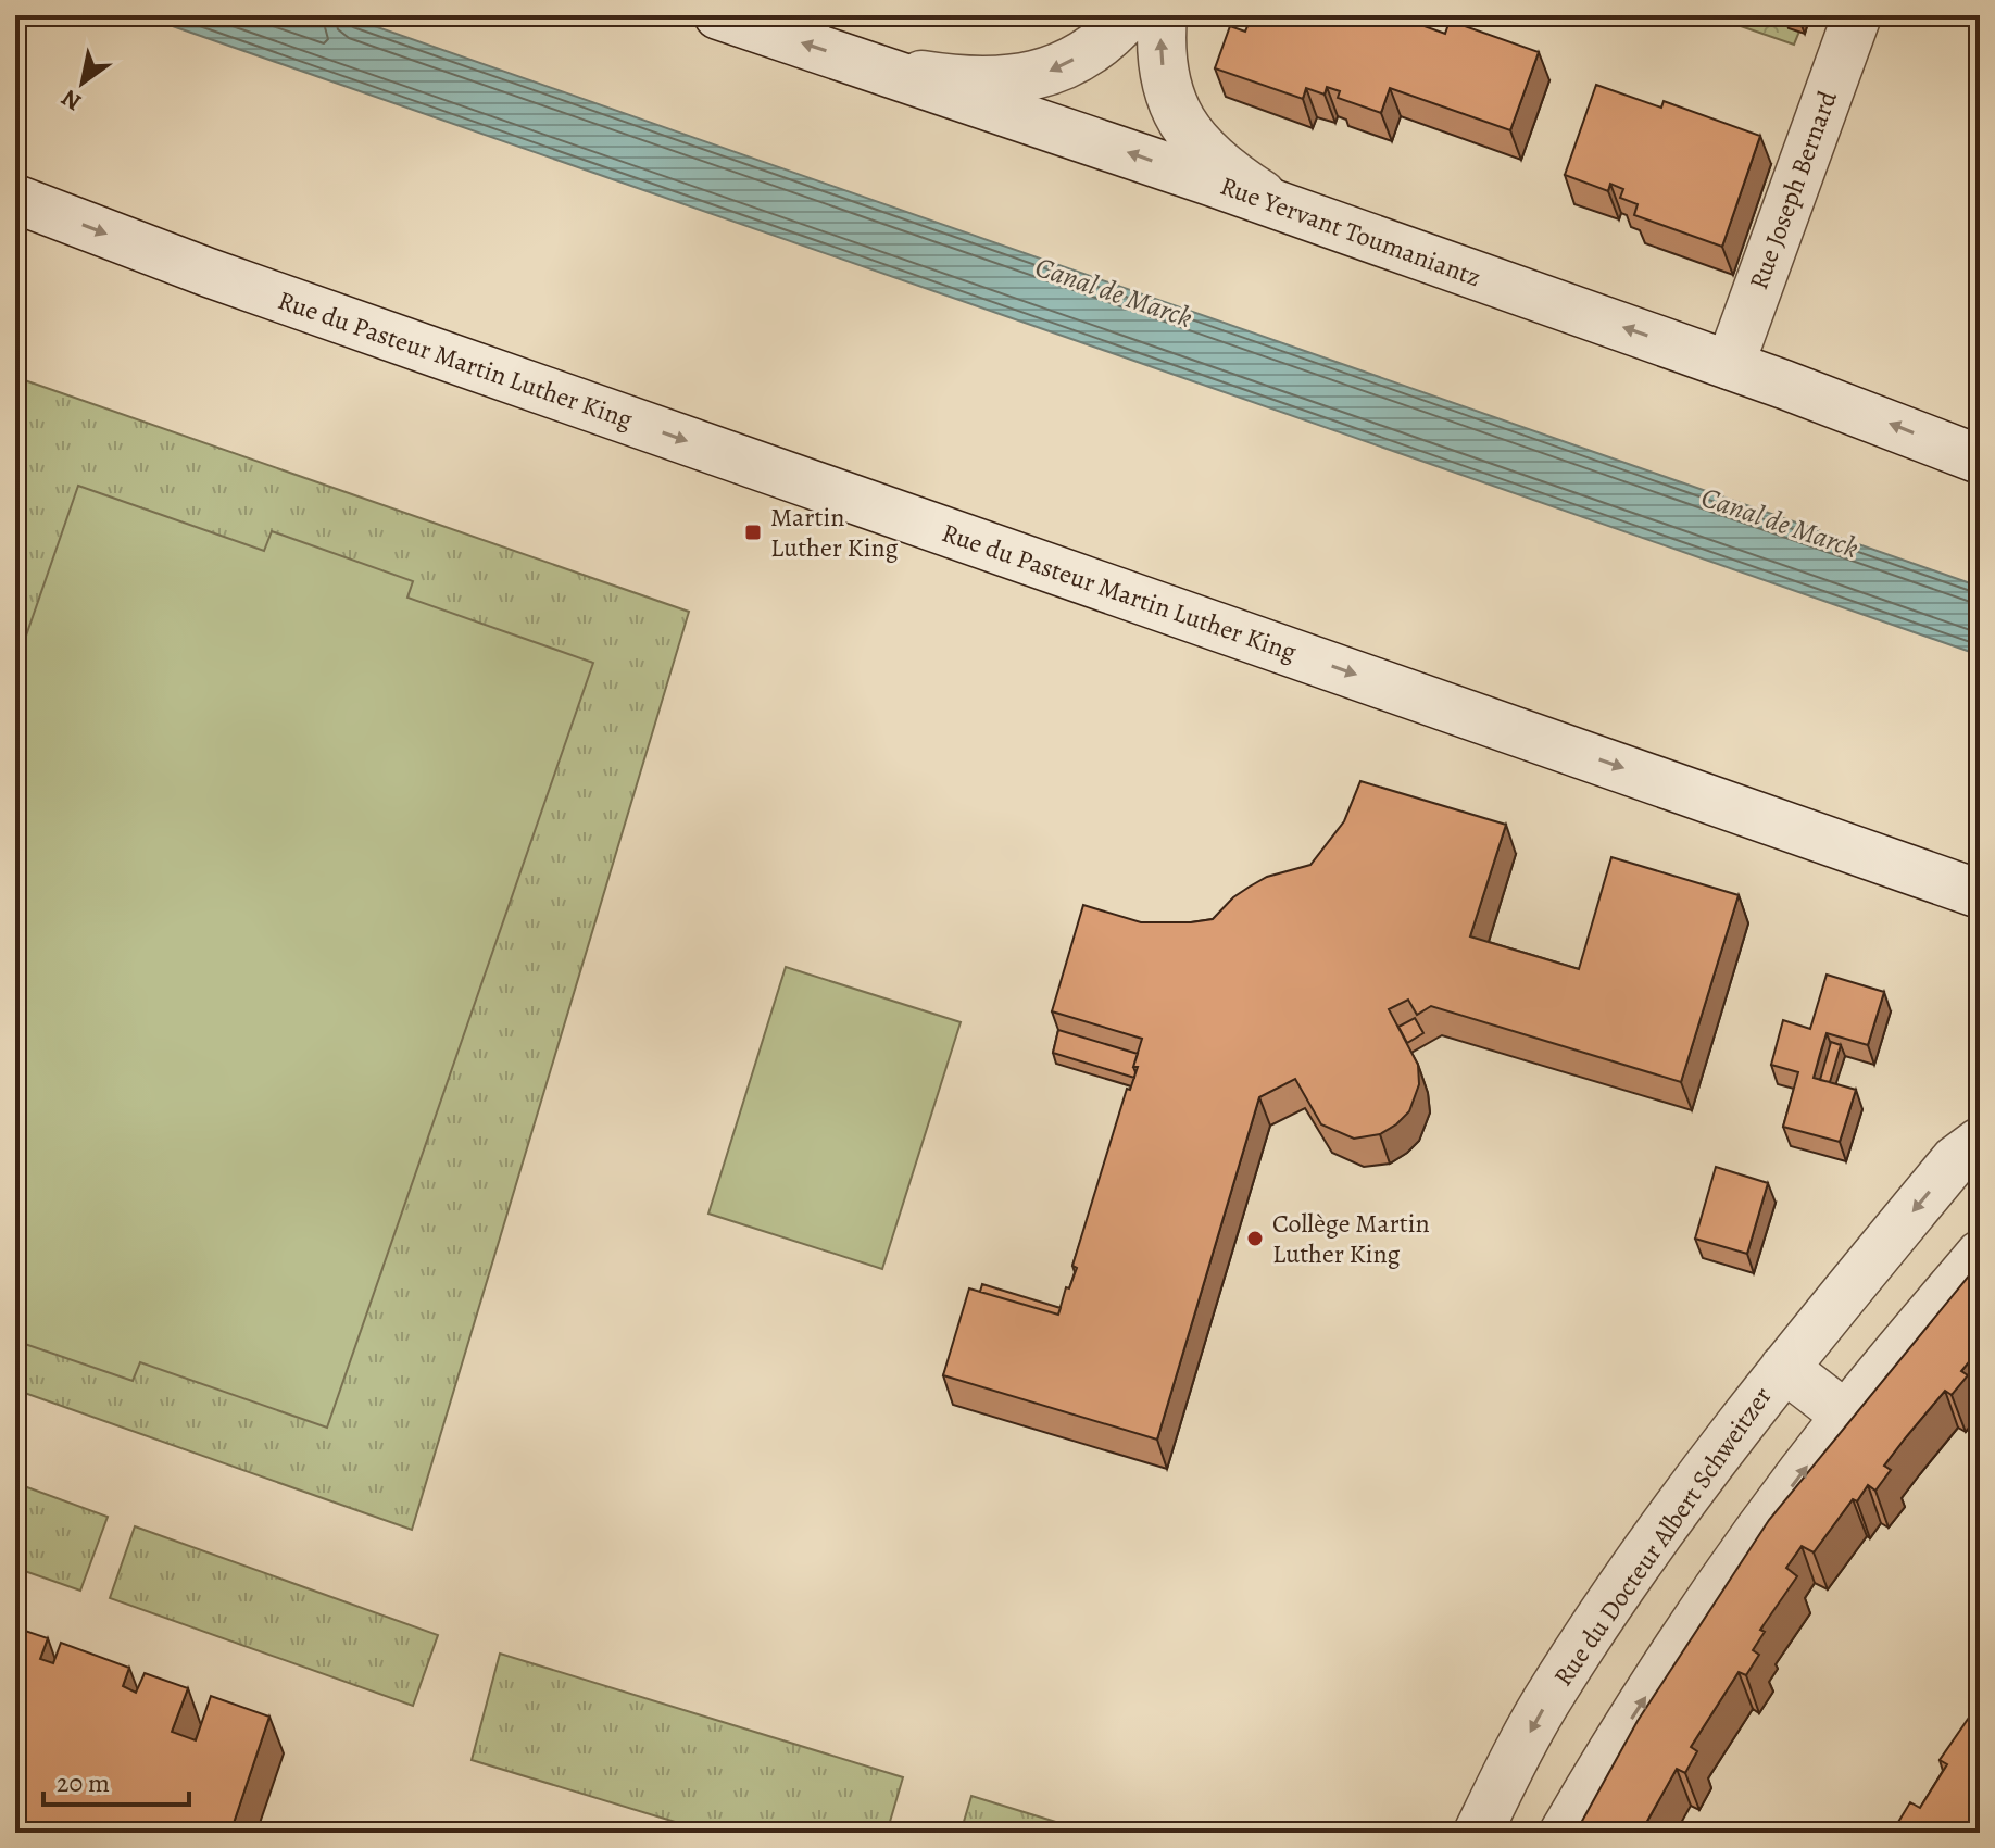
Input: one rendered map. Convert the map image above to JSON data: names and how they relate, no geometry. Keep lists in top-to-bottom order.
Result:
{
  "streets": {
    "street": [
      "Rue Joseph Bernard",
      "Rue Yervant Toumaniantz",
      "Rue du Pasteur Martin Luther King",
      "Rue du Docteur Albert Schweitzer"
    ]
  },
  "crossings": [
    ["Rue Joseph Bernard", "Rue Yervant Toumaniantz"]
  ],
  "one_way": ["Rue Yervant Toumaniantz", "Rue du Pasteur Martin Luther King"],
  "water": ["Canal de Marck"],
  "places": {
    "transit": ["Martin Luther King"],
    "other": ["Collège Martin Luther King"]
  },
  "scale_bar": "20 m",
  "north": "bottom left"
}
